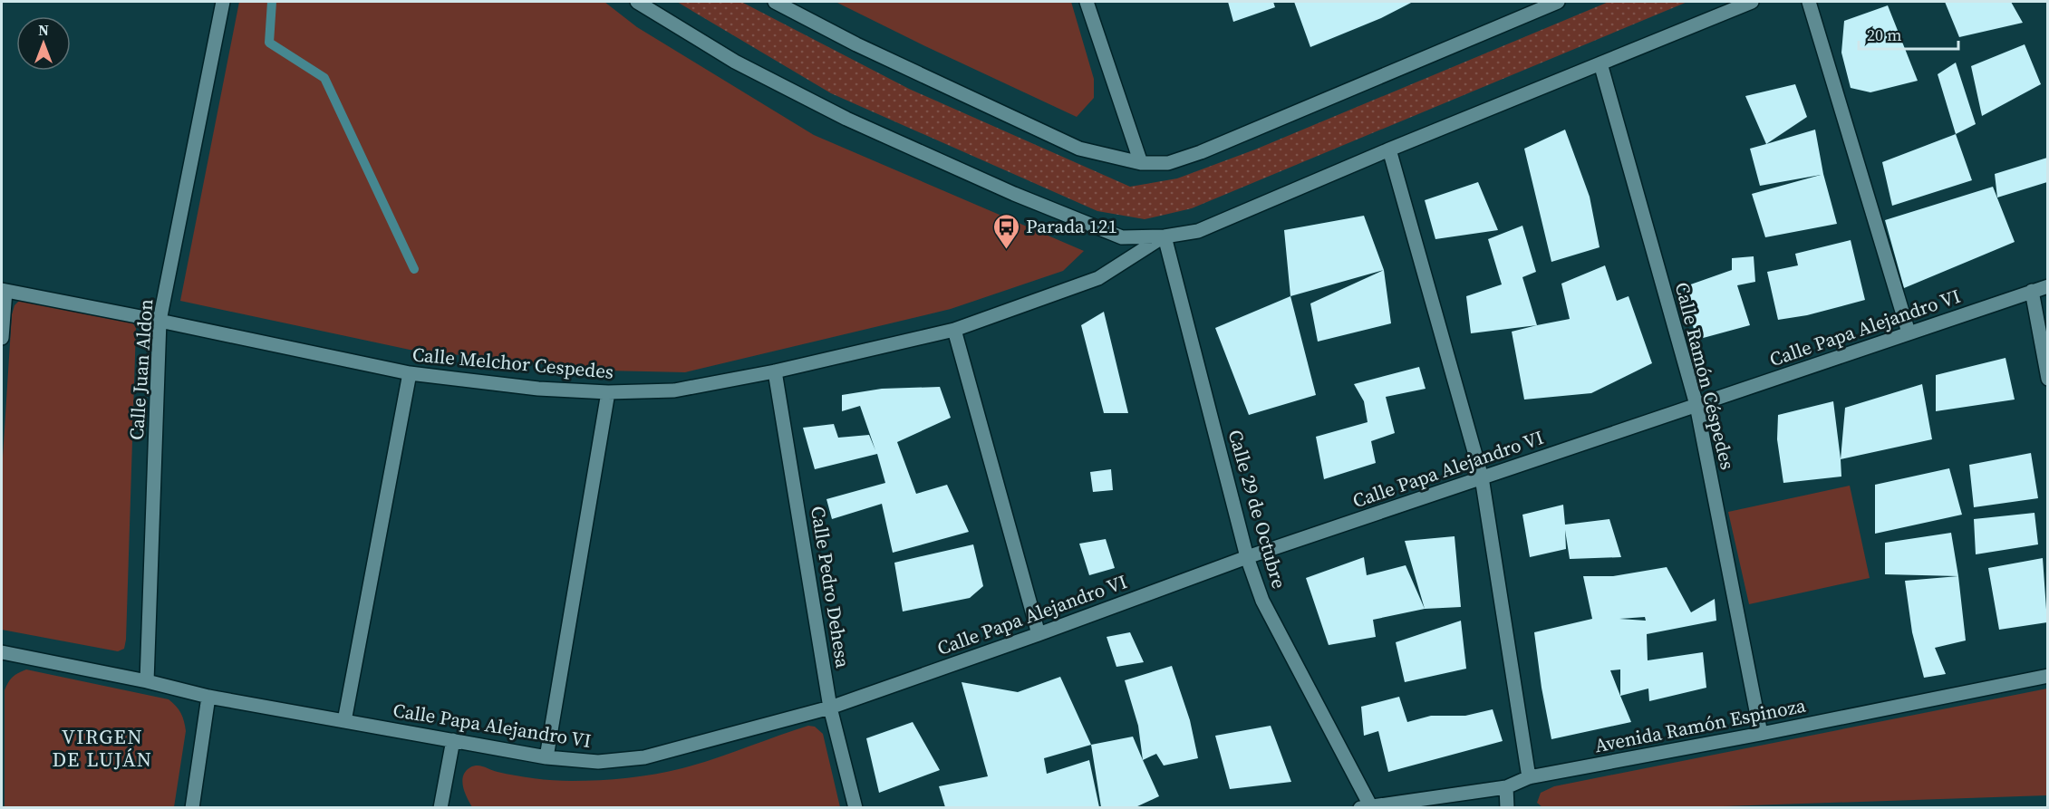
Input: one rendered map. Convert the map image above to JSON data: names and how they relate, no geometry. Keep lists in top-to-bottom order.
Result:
{
  "streets": {
    "street": [
      "Calle Papa Alejandro VI",
      "Calle Melchor Cespedes",
      "Calle Juan Aldon",
      "Calle Ramón Céspedes",
      "Calle 29 de Octubre",
      "Calle Pedro Dehesa",
      "Avenida Ramón Espinoza"
    ]
  },
  "crossings": [
    ["Calle Papa Alejandro VI", "Calle Juan Aldon"],
    ["Calle Papa Alejandro VI", "Calle Ramón Céspedes"],
    ["Calle Papa Alejandro VI", "Calle 29 de Octubre"],
    ["Calle Papa Alejandro VI", "Calle Pedro Dehesa"],
    ["Calle Melchor Cespedes", "Calle Juan Aldon"],
    ["Calle Melchor Cespedes", "Calle 29 de Octubre"],
    ["Calle Melchor Cespedes", "Calle Pedro Dehesa"],
    ["Calle Ramón Céspedes", "Avenida Ramón Espinoza"],
    ["Calle 29 de Octubre", "Avenida Ramón Espinoza"]
  ],
  "districts": ["VIRGEN DE LUJÁN"],
  "places": {
    "bus stop": ["Parada 121"]
  },
  "scale_bar": "20 m",
  "north": "top"
}
